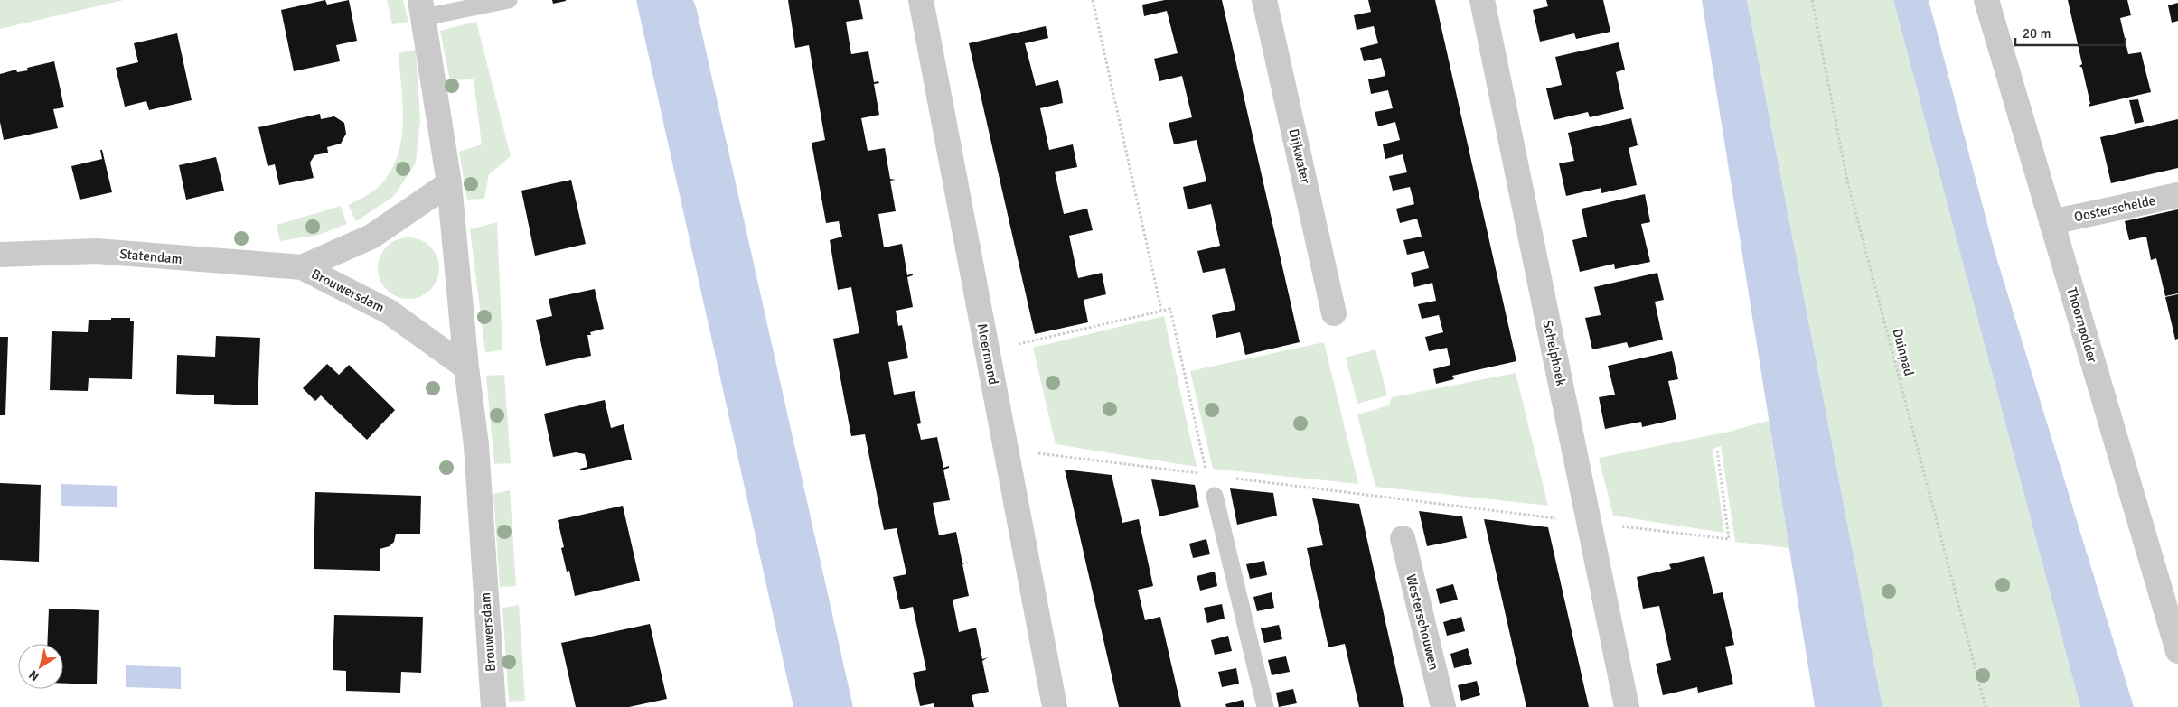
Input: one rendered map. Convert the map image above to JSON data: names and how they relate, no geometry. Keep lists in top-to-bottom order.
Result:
{
  "streets": {
    "street": [
      "Dijkwater",
      "Oosterschelde",
      "Statendam",
      "Brouwersdam",
      "Thoornpolder",
      "Schelphoek",
      "Moermond",
      "Westerschouwen"
    ],
    "path": ["Duinpad"]
  },
  "crossings": [
    ["Oosterschelde", "Thoornpolder"],
    ["Statendam", "Brouwersdam"]
  ],
  "scale_bar": "20 m",
  "north": "bottom left"
}
